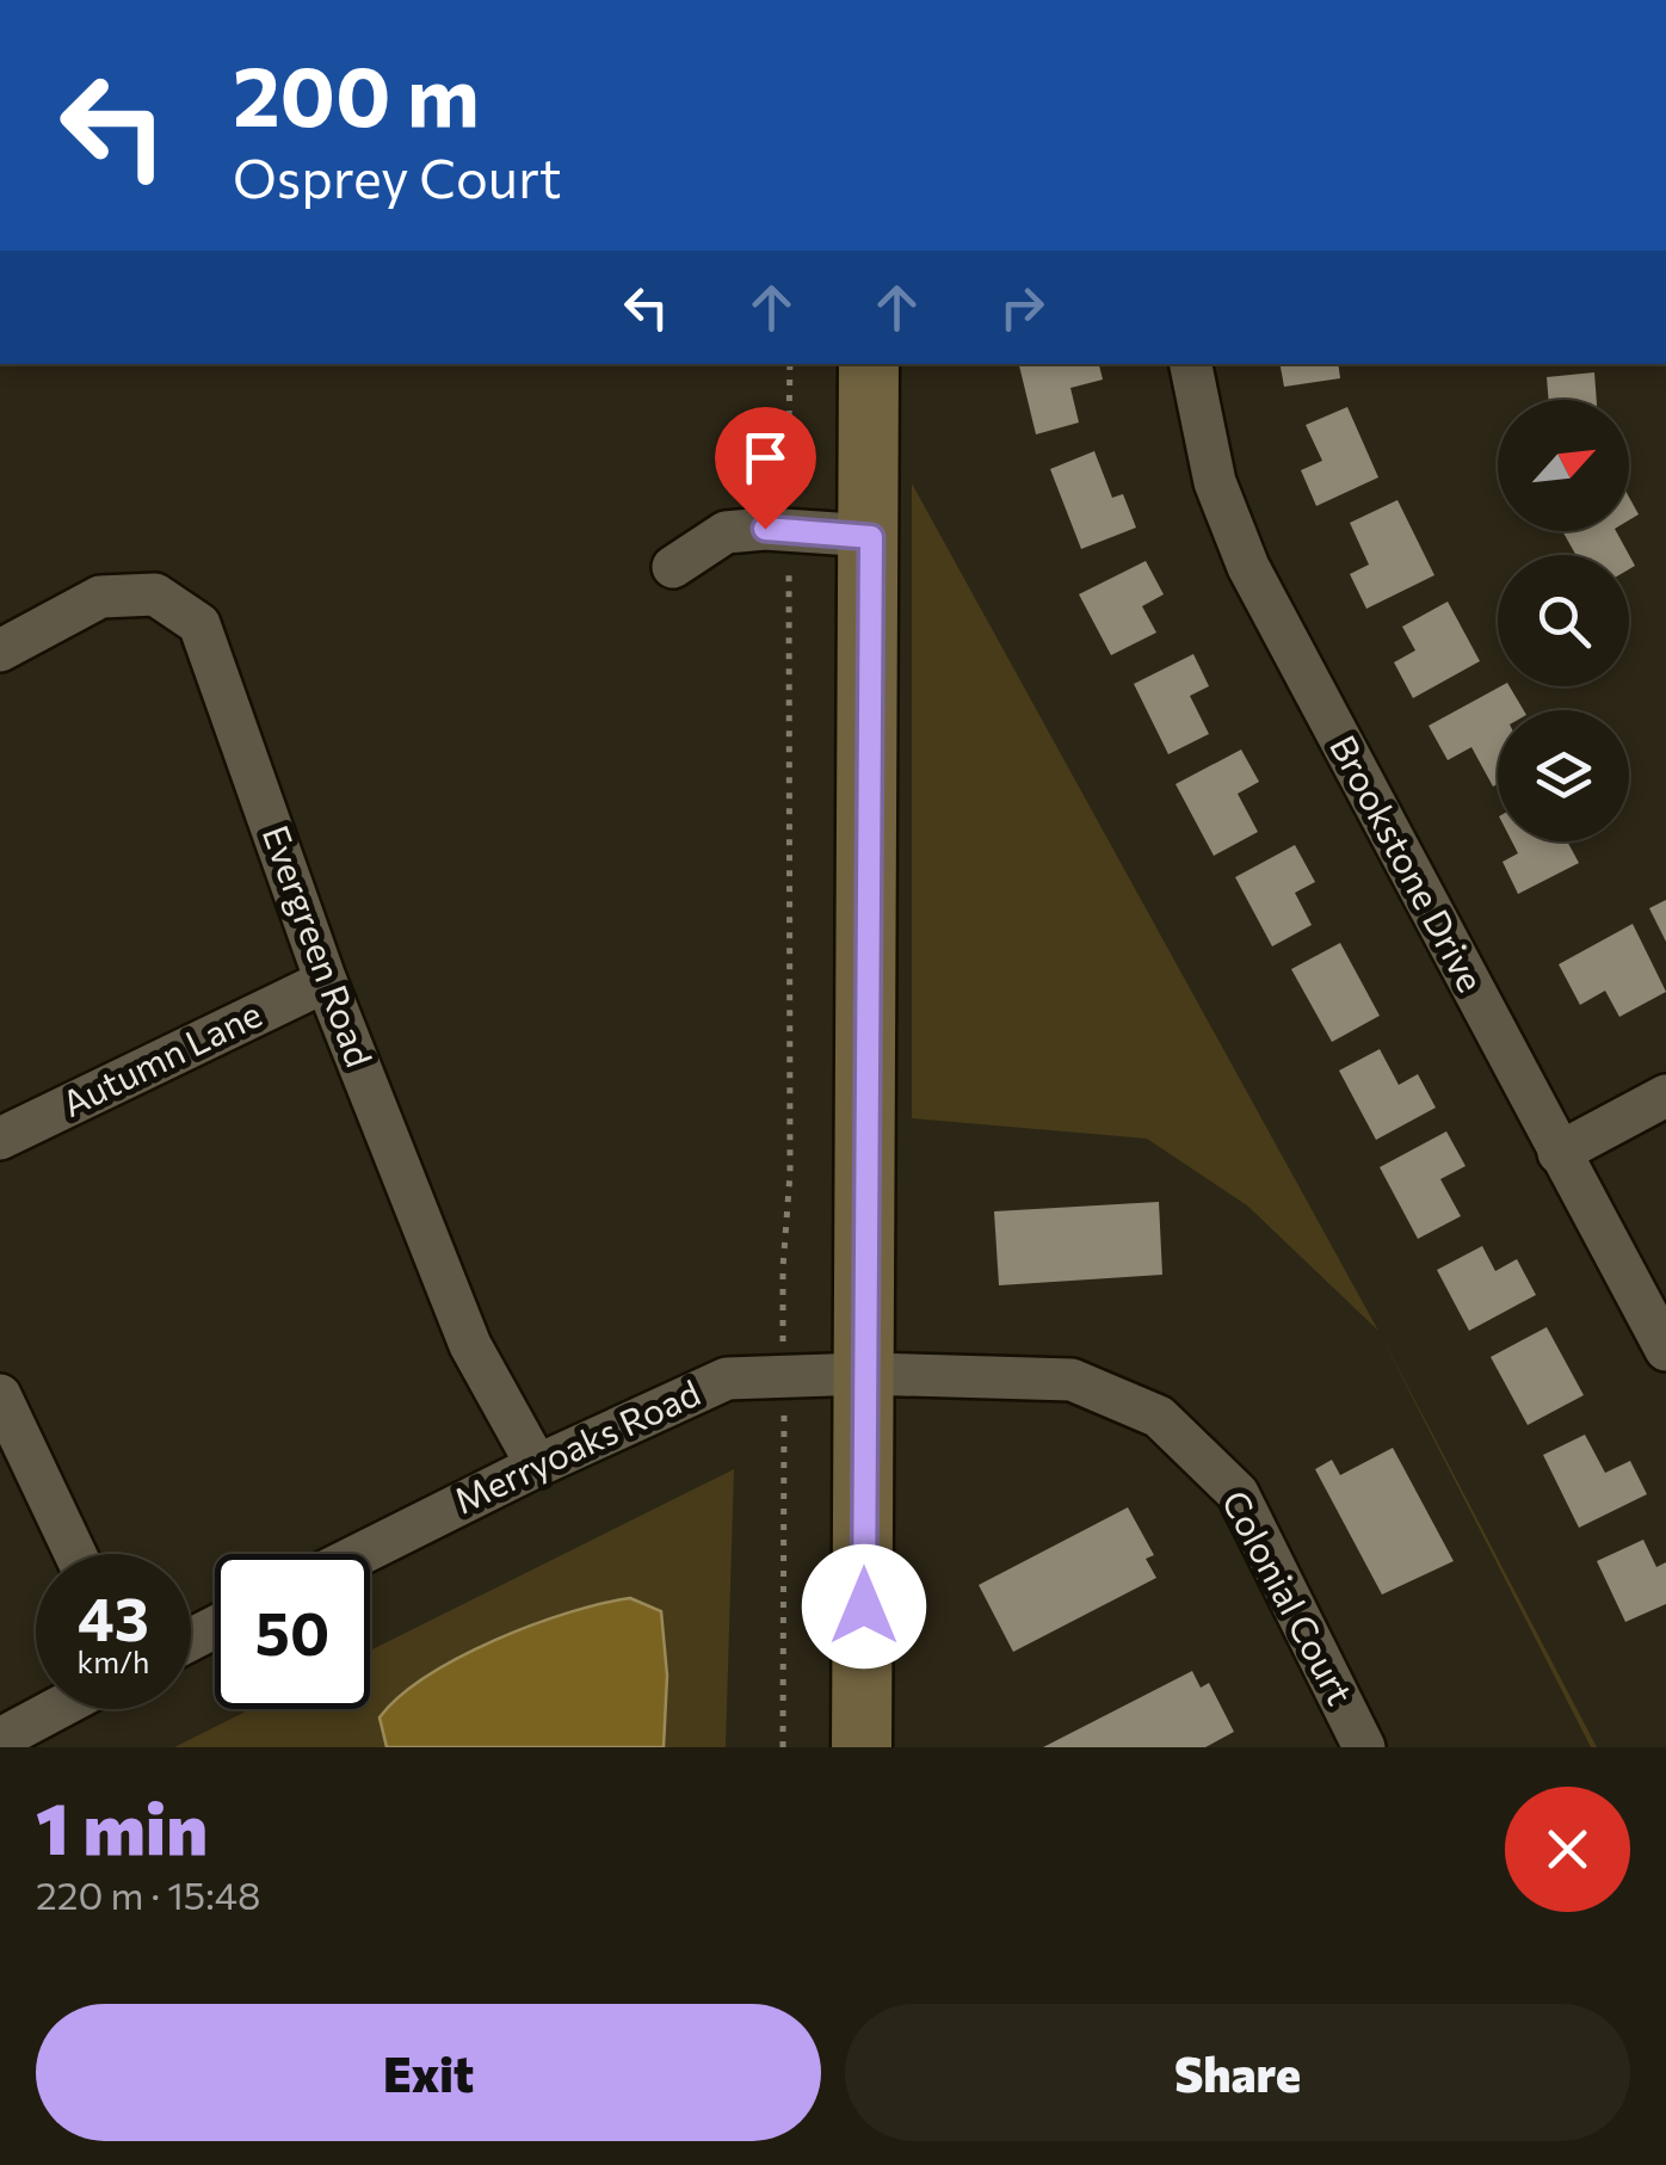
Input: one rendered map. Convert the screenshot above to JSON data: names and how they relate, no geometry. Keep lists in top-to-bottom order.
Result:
{
  "streets": {
    "street": [
      "Brookstone Drive",
      "Evergreen Road",
      "Autumn Lane",
      "Merryoaks Road",
      "Colonial Court"
    ]
  },
  "crossings": [
    ["Evergreen Road", "Autumn Lane"],
    ["Evergreen Road", "Merryoaks Road"],
    ["Merryoaks Road", "Colonial Court"]
  ],
  "north": "top right",
  "page": {
    "turn": ["200 m", "Osprey Court"],
    "speed": "43 km/h",
    "limit": "50",
    "heading": ["1 min", "220 m · 15:48"],
    "buttons": ["Exit", "Share"]
  }
}
